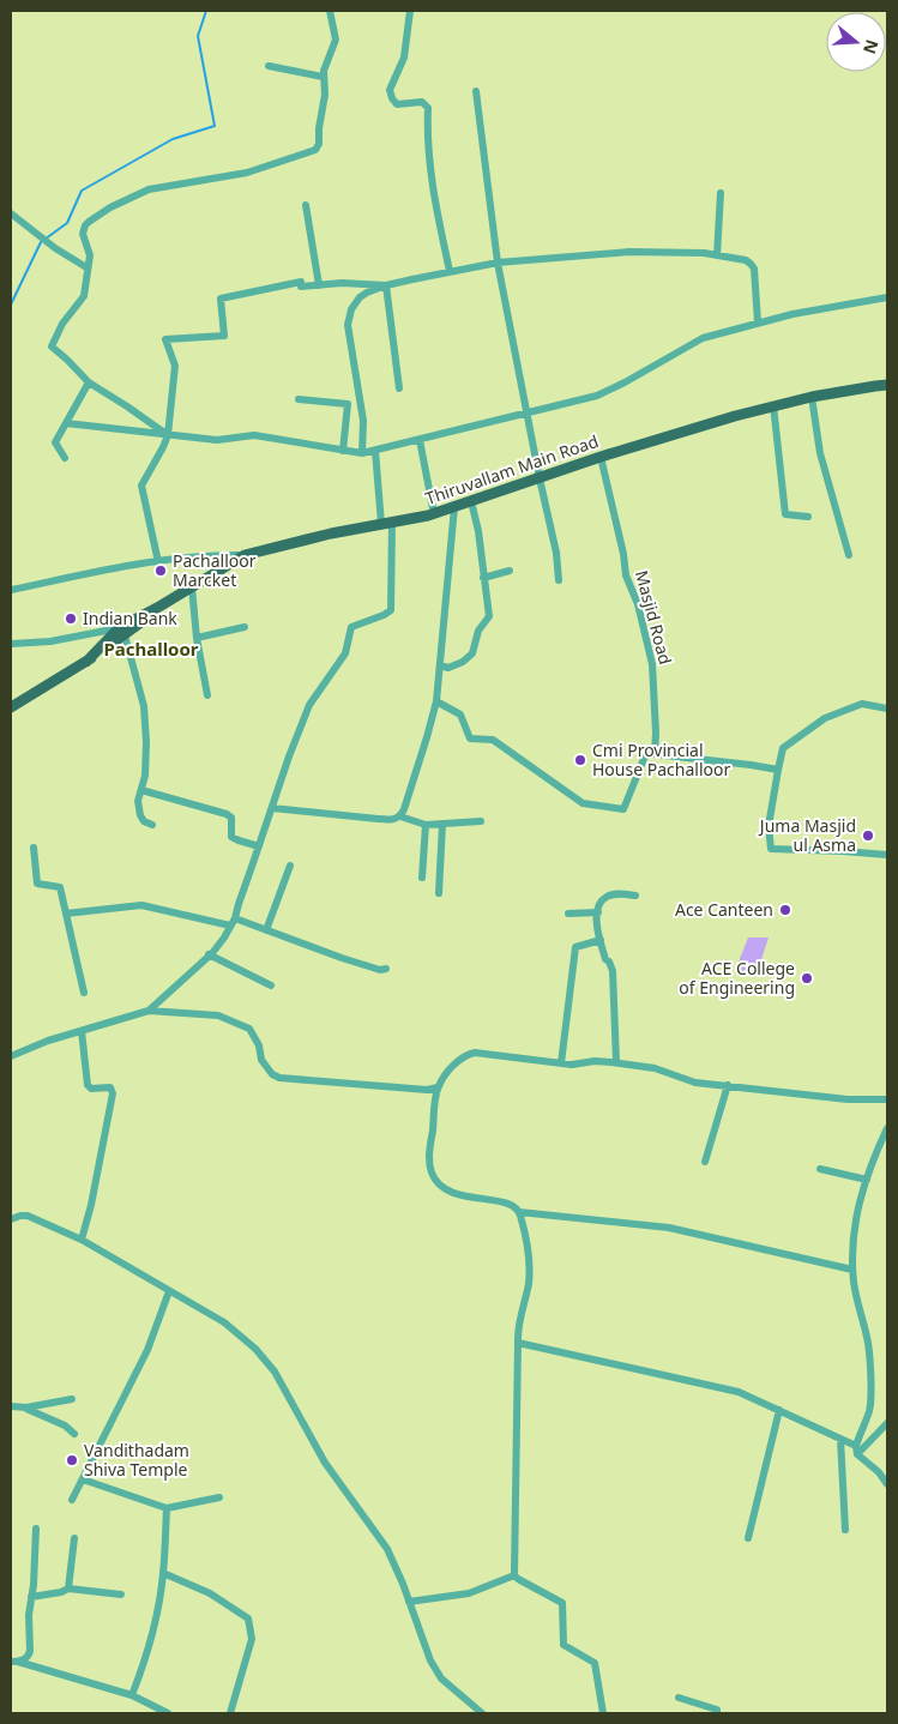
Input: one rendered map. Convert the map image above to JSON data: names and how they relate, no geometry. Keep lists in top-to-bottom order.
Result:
{
  "streets": {
    "main road": ["Thiruvallam Main Road"],
    "street": ["Masjid Road"]
  },
  "crossings": [
    ["Thiruvallam Main Road", "Masjid Road"]
  ],
  "districts": ["Pachalloor"],
  "places": [
    "Pachalloor Marcket",
    "Indian Bank",
    "Cmi Provincial House Pachalloor",
    "Juma Masjid ul Asma",
    "Ace Canteen",
    "ACE College of Engineering",
    "Vandithadam Shiva Temple"
  ],
  "north": "right"
}
